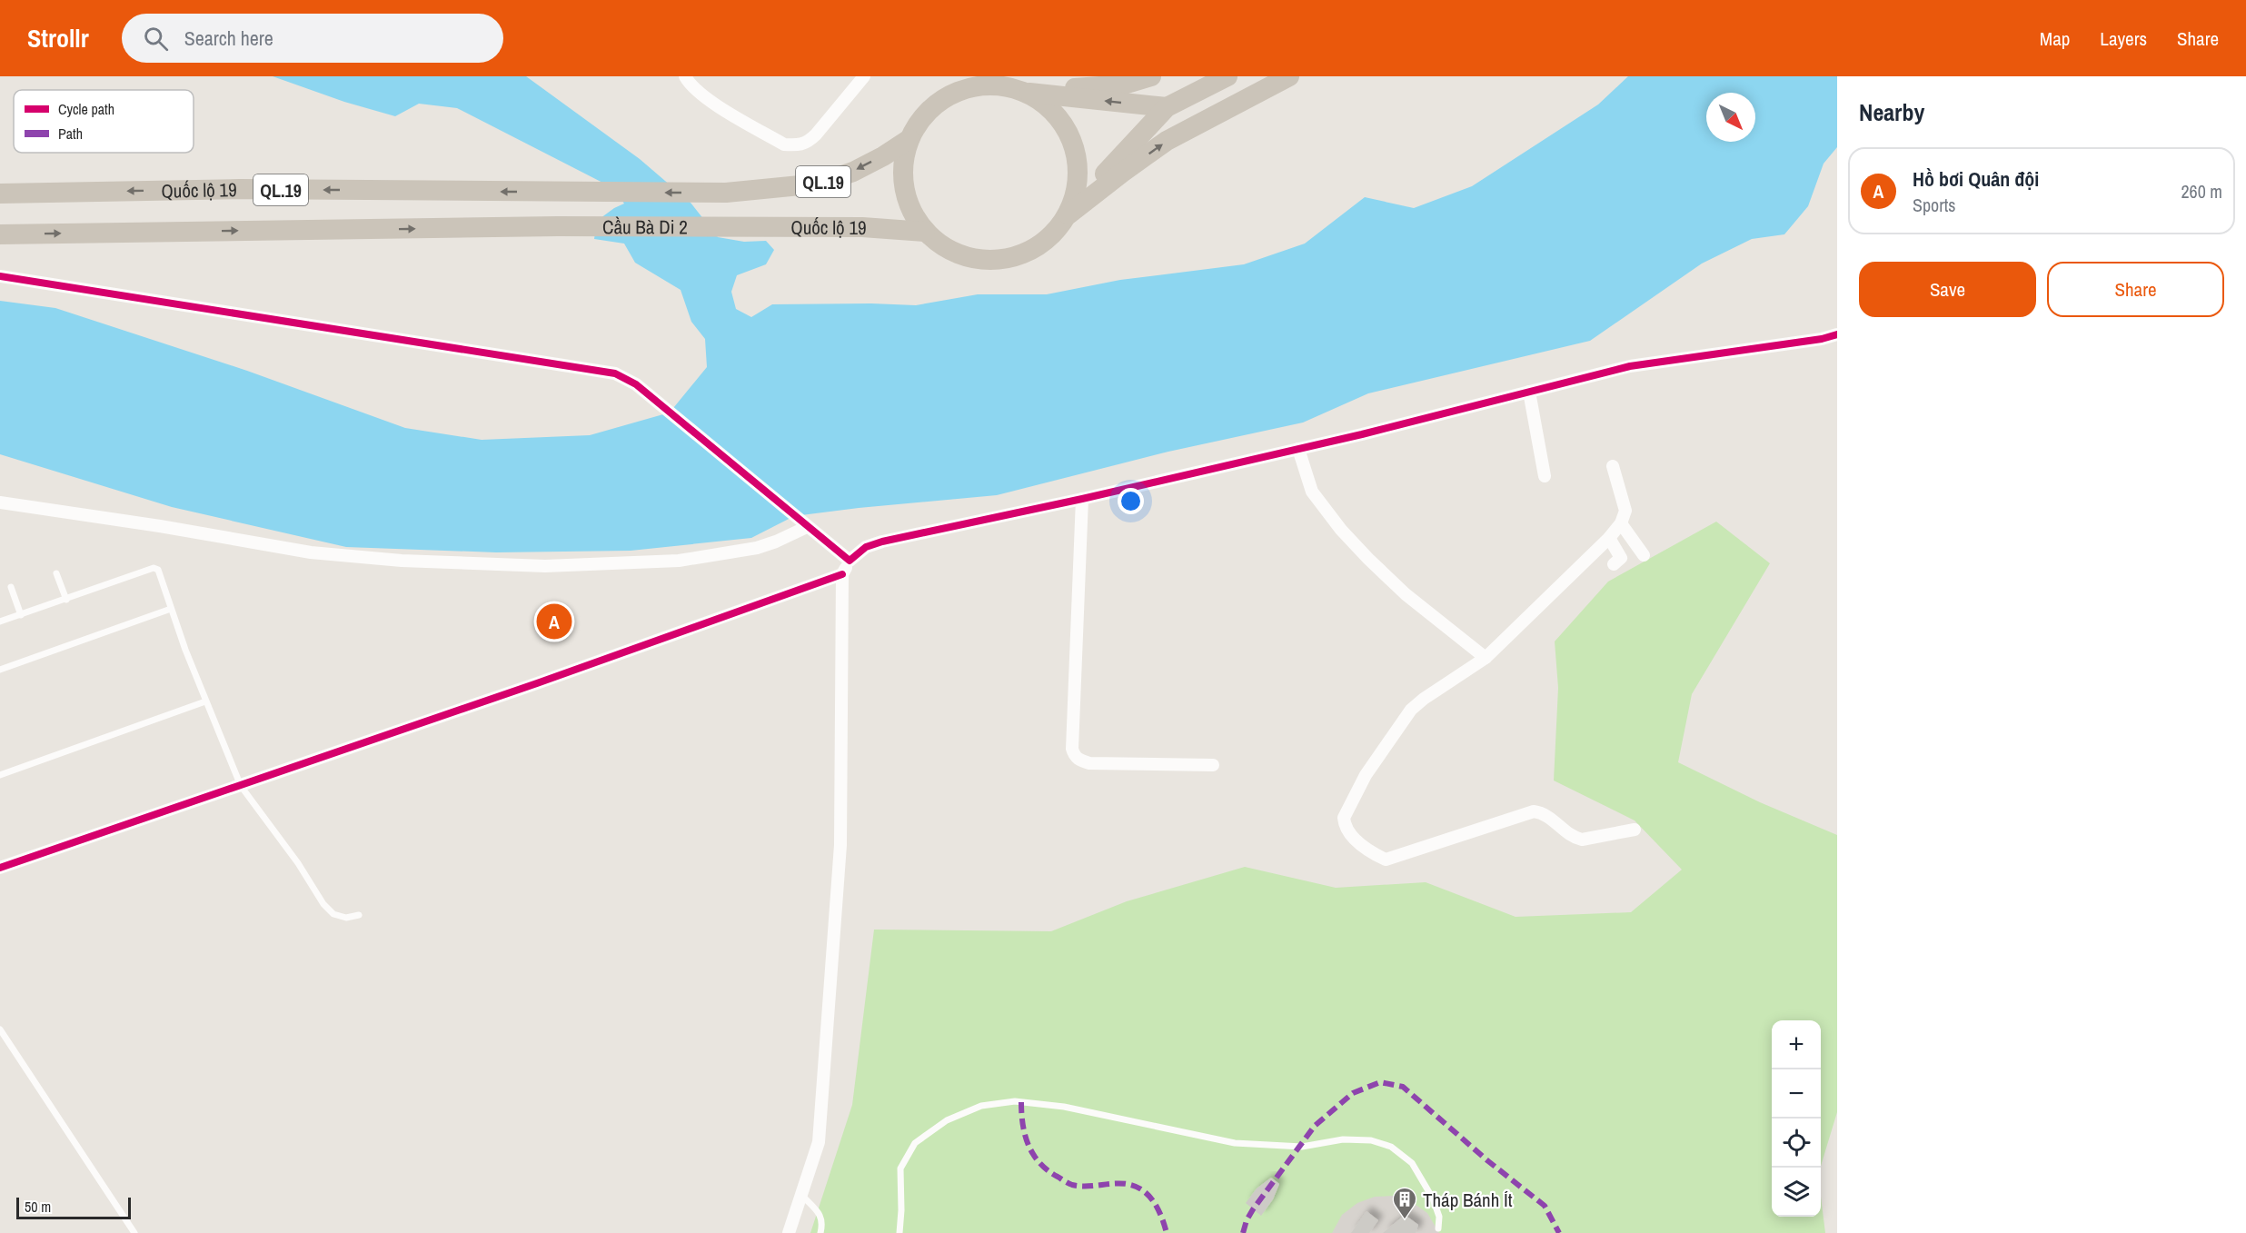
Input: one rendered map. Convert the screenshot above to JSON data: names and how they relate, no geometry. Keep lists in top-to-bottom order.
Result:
{
  "streets": {
    "highway": ["QL.19", "Quốc lộ 19", "Cầu Bà Di 2"]
  },
  "crossings": [
    ["Quốc lộ 19", "Cầu Bà Di 2"]
  ],
  "one_way": ["Quốc lộ 19"],
  "places": {
    "building": ["Tháp Bánh Ít"]
  },
  "legend": ["Cycle path", "Path"],
  "scale_bar": "50 m",
  "north": "bottom right",
  "page": {
    "header": "Strollr",
    "search": "Search here",
    "nav": ["Map", "Layers", "Share"],
    "heading": "Nearby",
    "list": [
      {
        "mark": "A",
        "name": "Hồ bơi Quân đội",
        "note": "Sports",
        "value": "260 m"
      }
    ],
    "buttons": ["Save", "Share"],
    "pins": "A",
    "map_buttons": ["+", "−"],
    "scale": "50 m"
  }
}
